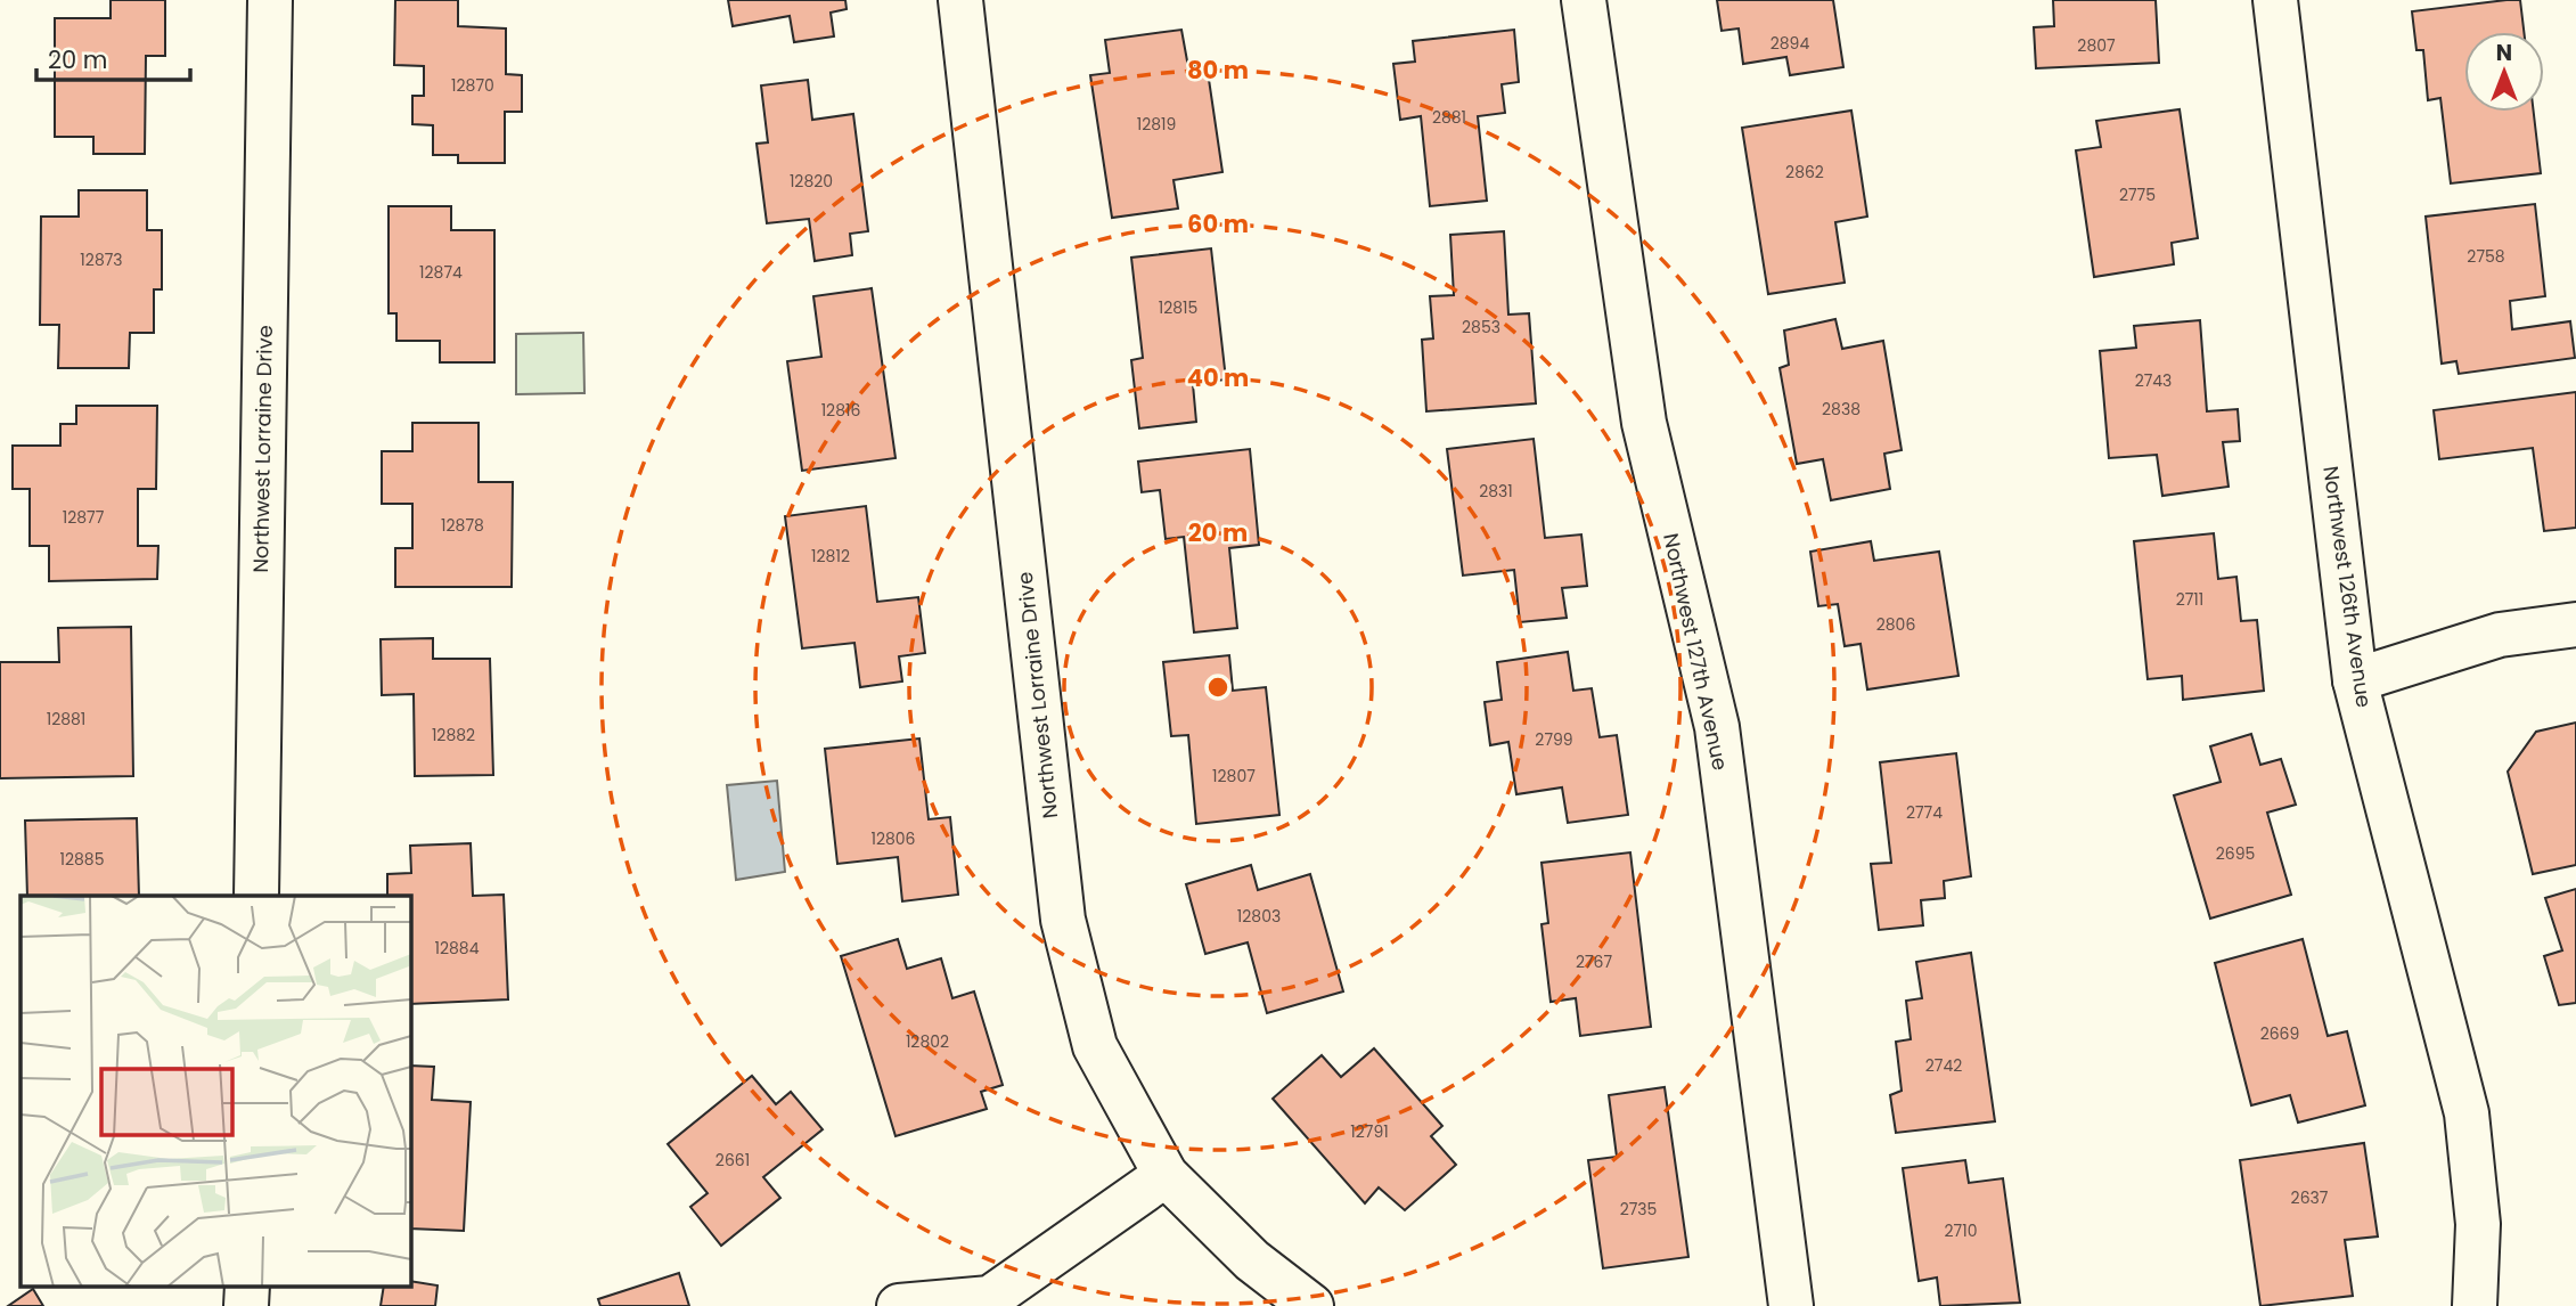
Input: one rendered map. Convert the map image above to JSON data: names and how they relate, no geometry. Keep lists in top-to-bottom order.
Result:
{
  "streets": {
    "street": ["Northwest Lorraine Drive", "Northwest 126th Avenue", "Northwest 127th Avenue"]
  },
  "house_numbers": [
    "2894",
    "2807",
    "12870",
    "2881",
    "12819",
    "2862",
    "12820",
    "2775",
    "2758",
    "12873",
    "12874",
    "12815",
    "2853",
    "2743",
    "2838",
    "12816",
    "2831",
    "12877",
    "12878",
    "12812",
    "2711",
    "2806",
    "12881",
    "12882",
    "2799",
    "12807",
    "2774",
    "12806",
    "2695",
    "12885",
    "12803",
    "12884",
    "2767",
    "2669",
    "12802",
    "2742",
    "12791",
    "2661",
    "2637",
    "2735",
    "2710"
  ],
  "scale_bar": "20 m",
  "north": "top",
  "rings": [
    "80 m",
    "60 m",
    "40 m",
    "20 m"
  ]
}
